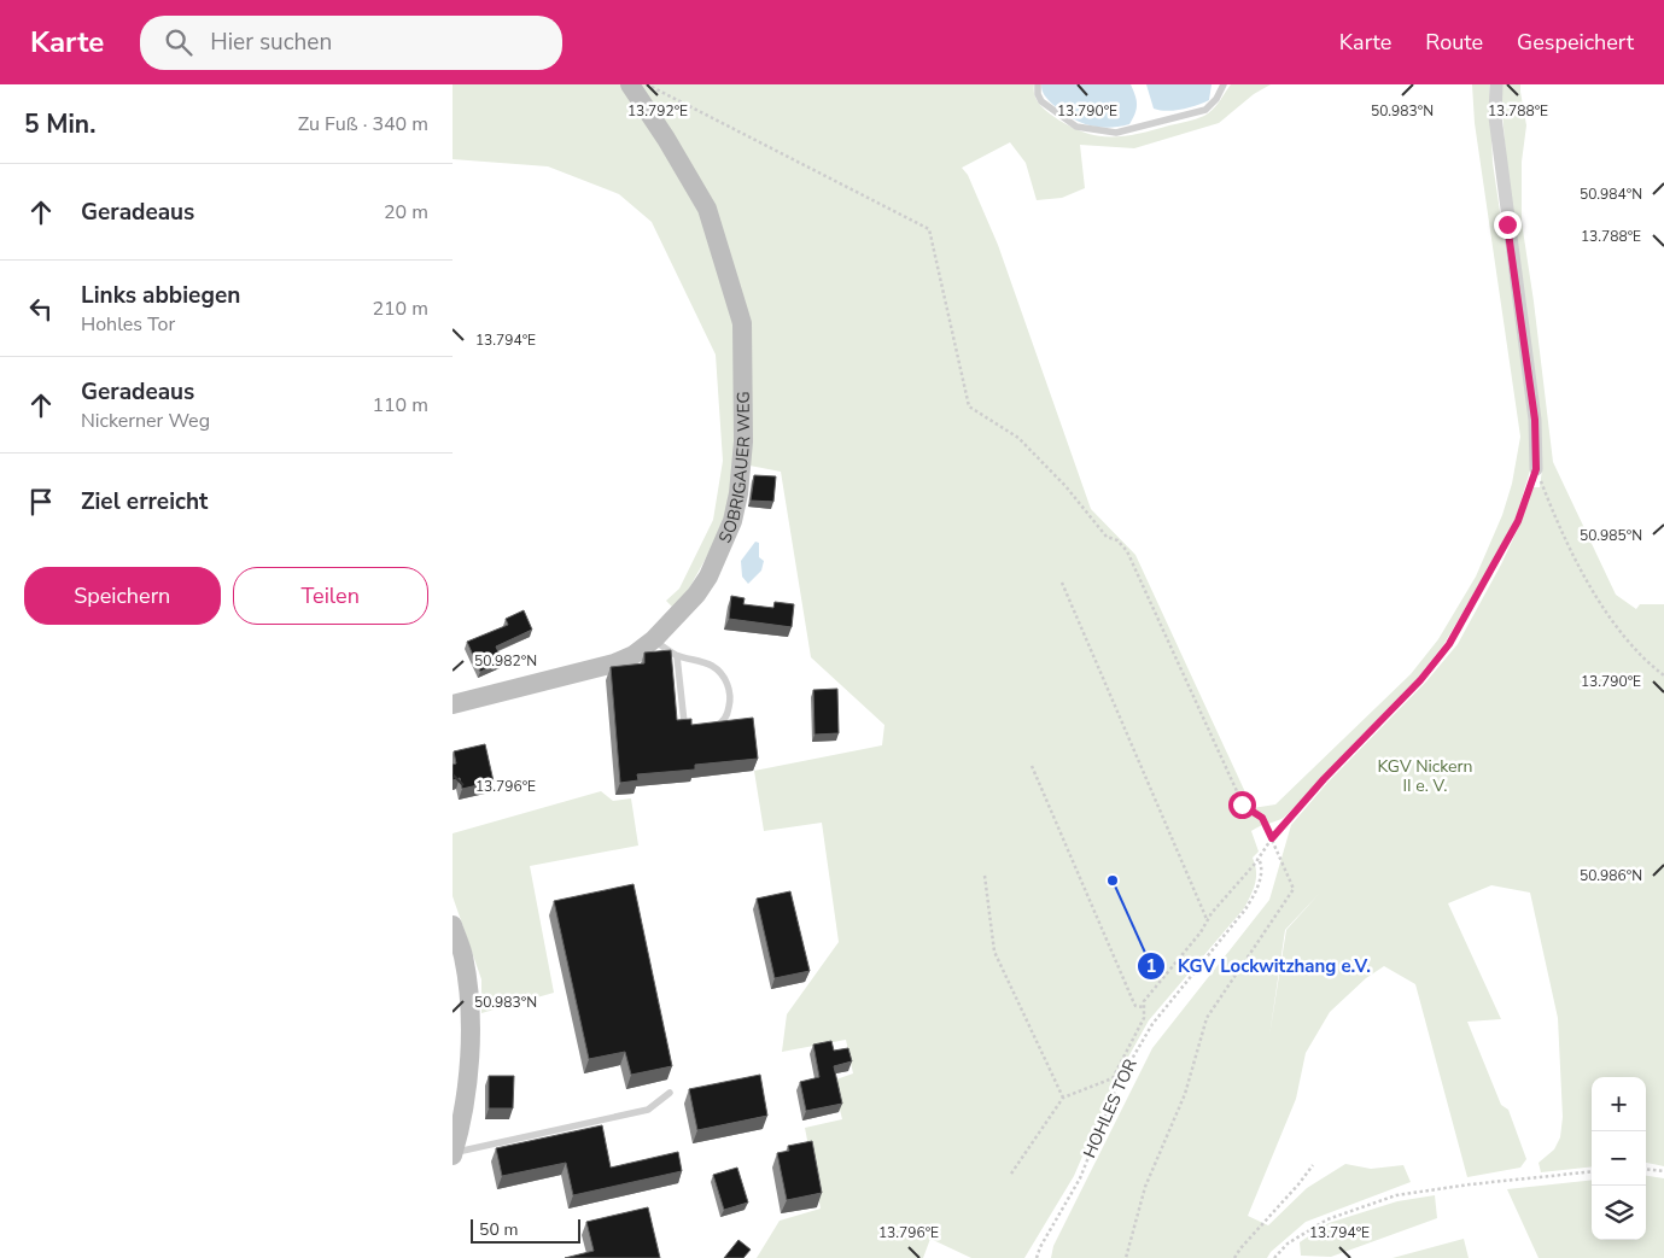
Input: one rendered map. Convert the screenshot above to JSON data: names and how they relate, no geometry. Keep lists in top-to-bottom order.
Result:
{
  "streets": {
    "street": ["SOBRIGAUER WEG"],
    "path": ["HOHLES TOR"]
  },
  "parks": ["KGV Nickern II e. V."],
  "places": ["KGV Lockwitzhang e.V."],
  "scale_bar": "50 m",
  "page": {
    "header": "Karte",
    "search": "Hier suchen",
    "nav": ["Karte", "Route", "Gespeichert"],
    "heading": ["5 Min.", "Zu Fuß · 340 m"],
    "list": [
      ["Geradeaus", "20 m"],
      ["Links abbiegen", "Hohles Tor", "210 m"],
      ["Geradeaus", "Nickerner Weg", "110 m"],
      "Ziel erreicht"
    ],
    "buttons": ["Speichern", "Teilen"],
    "map_buttons": ["+", "−"],
    "scale": "50 m"
  },
  "coordinates": [
    "50.983°N",
    "13.792°E",
    "13.790°E",
    "13.788°E",
    "50.984°N",
    "13.794°E",
    "50.985°N",
    "50.982°N",
    "13.796°E",
    "50.986°N"
  ]
}
